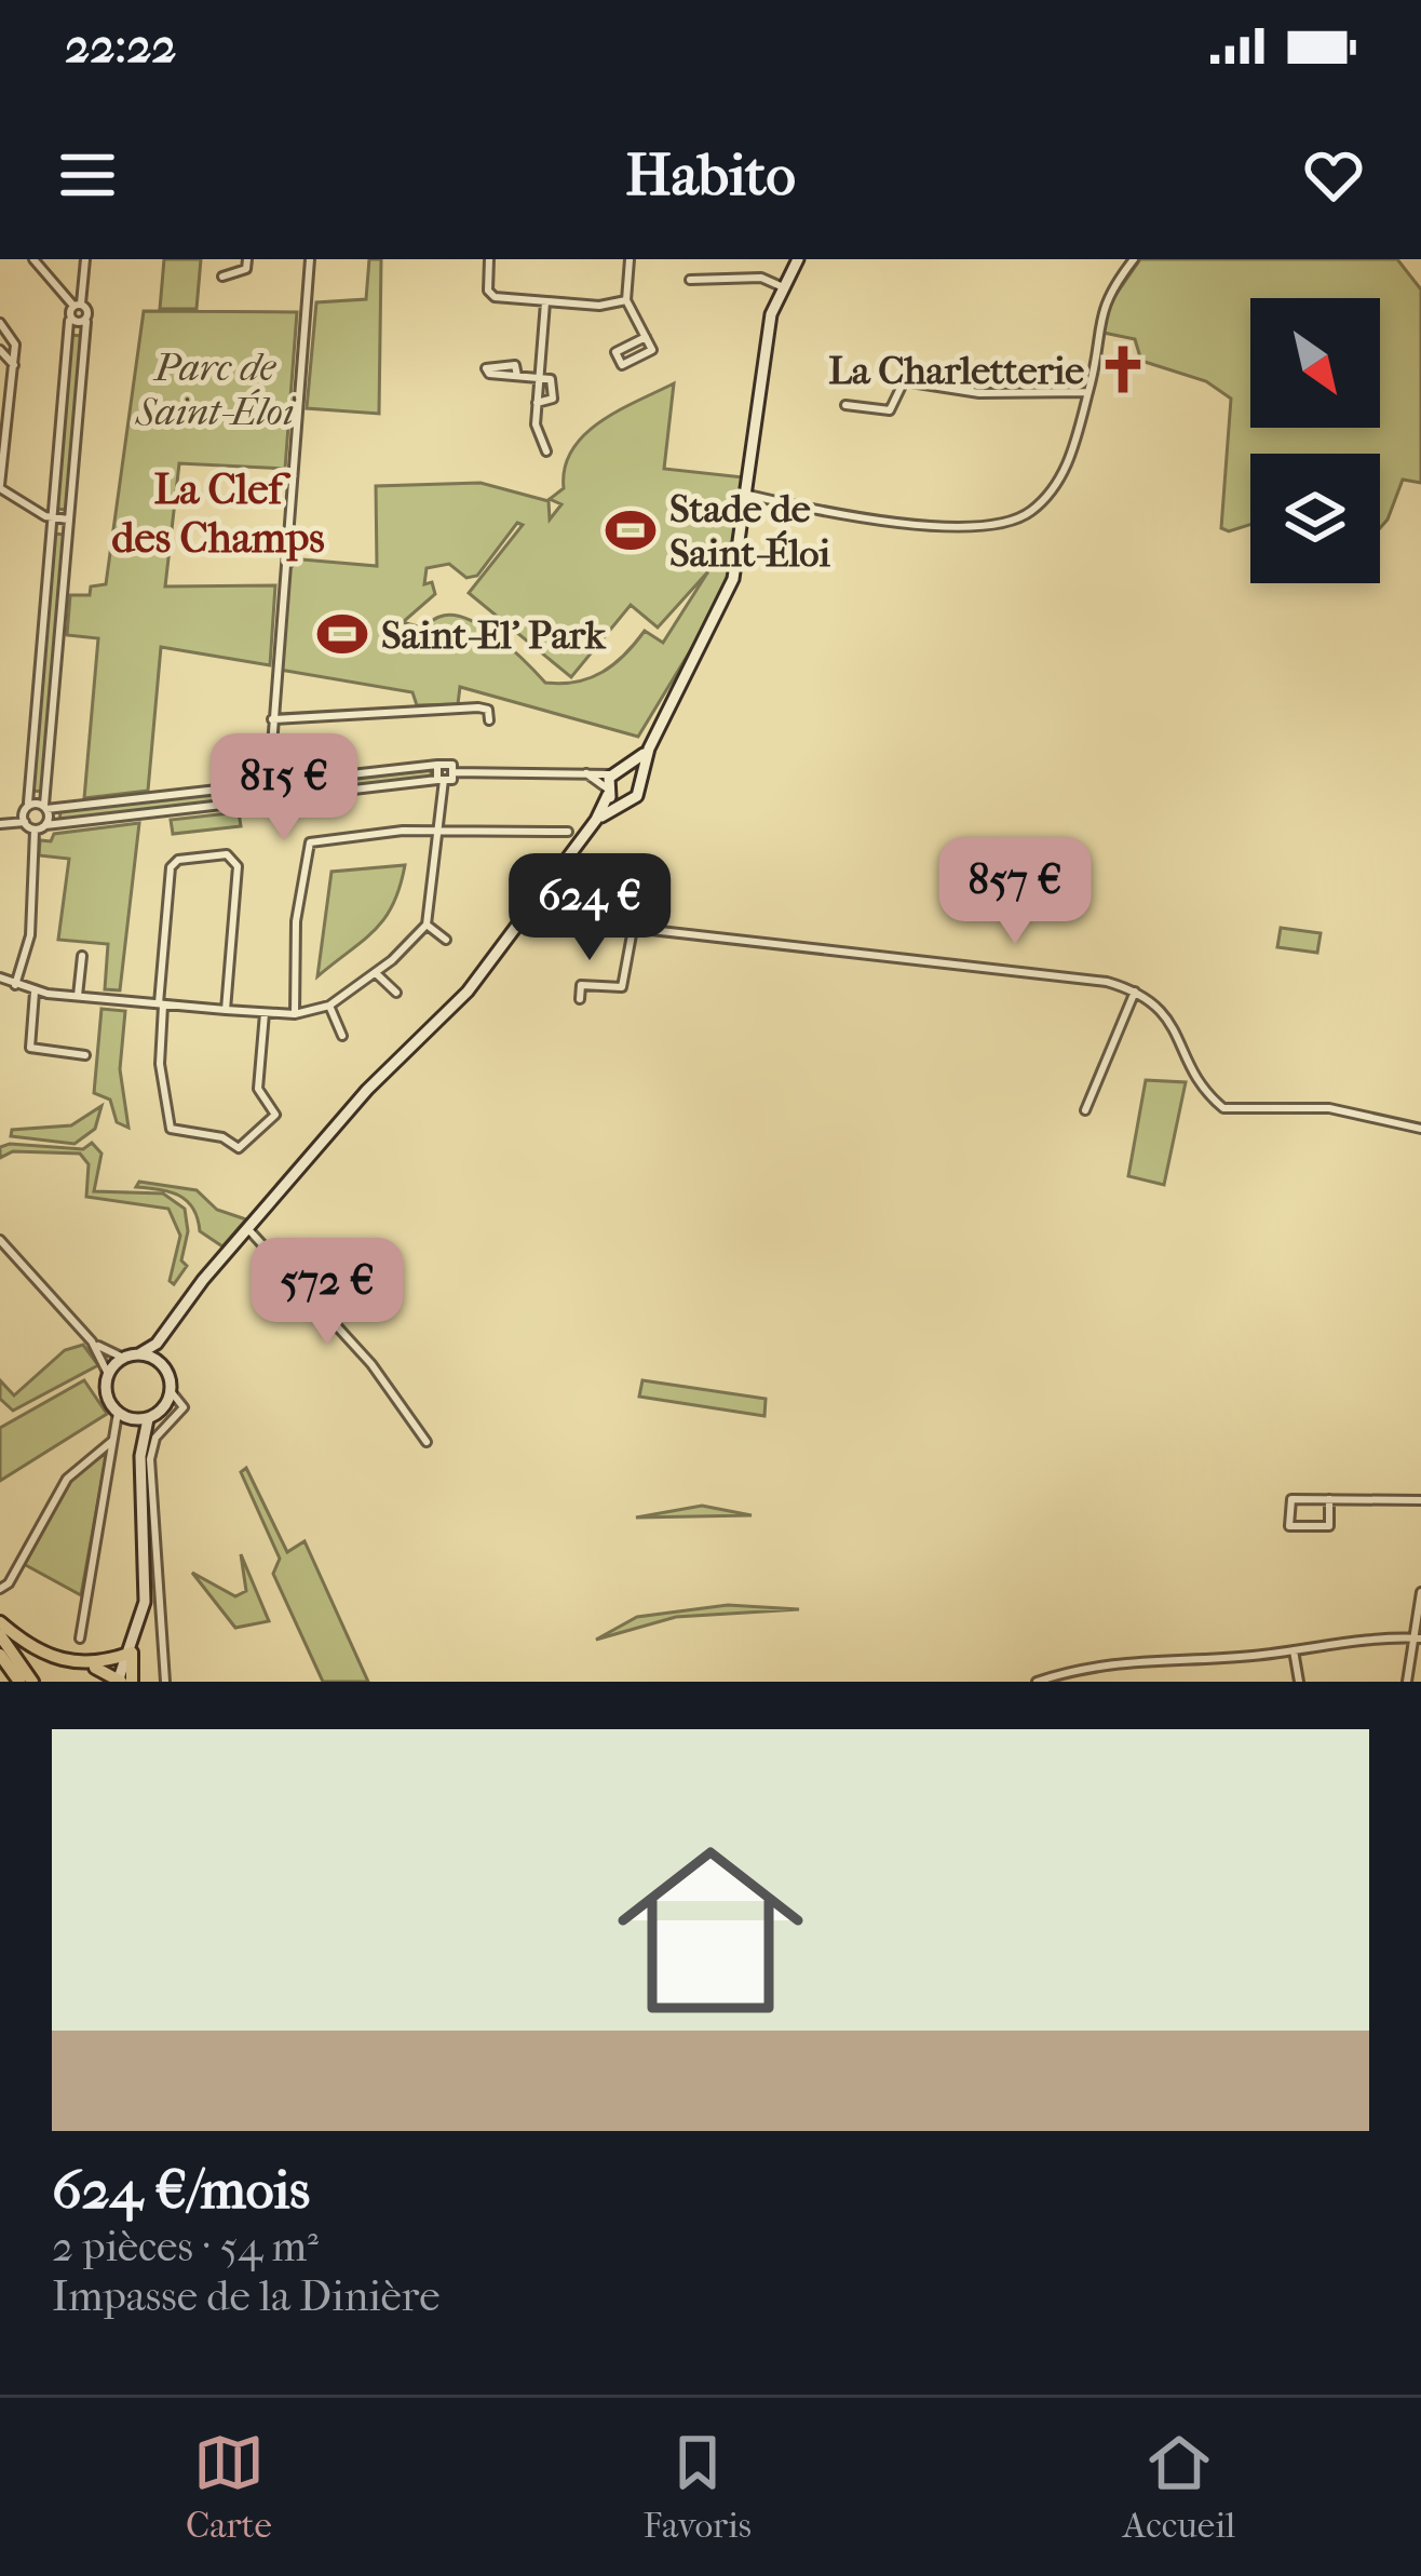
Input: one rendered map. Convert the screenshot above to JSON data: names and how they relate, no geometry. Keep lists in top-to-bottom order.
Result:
{
  "districts": ["La Clef des Champs"],
  "parks": ["Parc de Saint-Éloi"],
  "places": {
    "church": ["La Charletterie"],
    "sports": ["Stade de Saint-Éloi", "Saint-El' Park"]
  },
  "north": "bottom right",
  "page": {
    "status": "22:22",
    "header": "Habito",
    "price": [
      "815 €",
      "857 €",
      "624 €",
      "572 €"
    ],
    "list": [
      {
        "name": "624 €/mois",
        "note": "2 pièces · 54 m² · Impasse de la Dinière"
      }
    ],
    "tabs": ["Carte", "Favoris", "Accueil"]
  }
}
